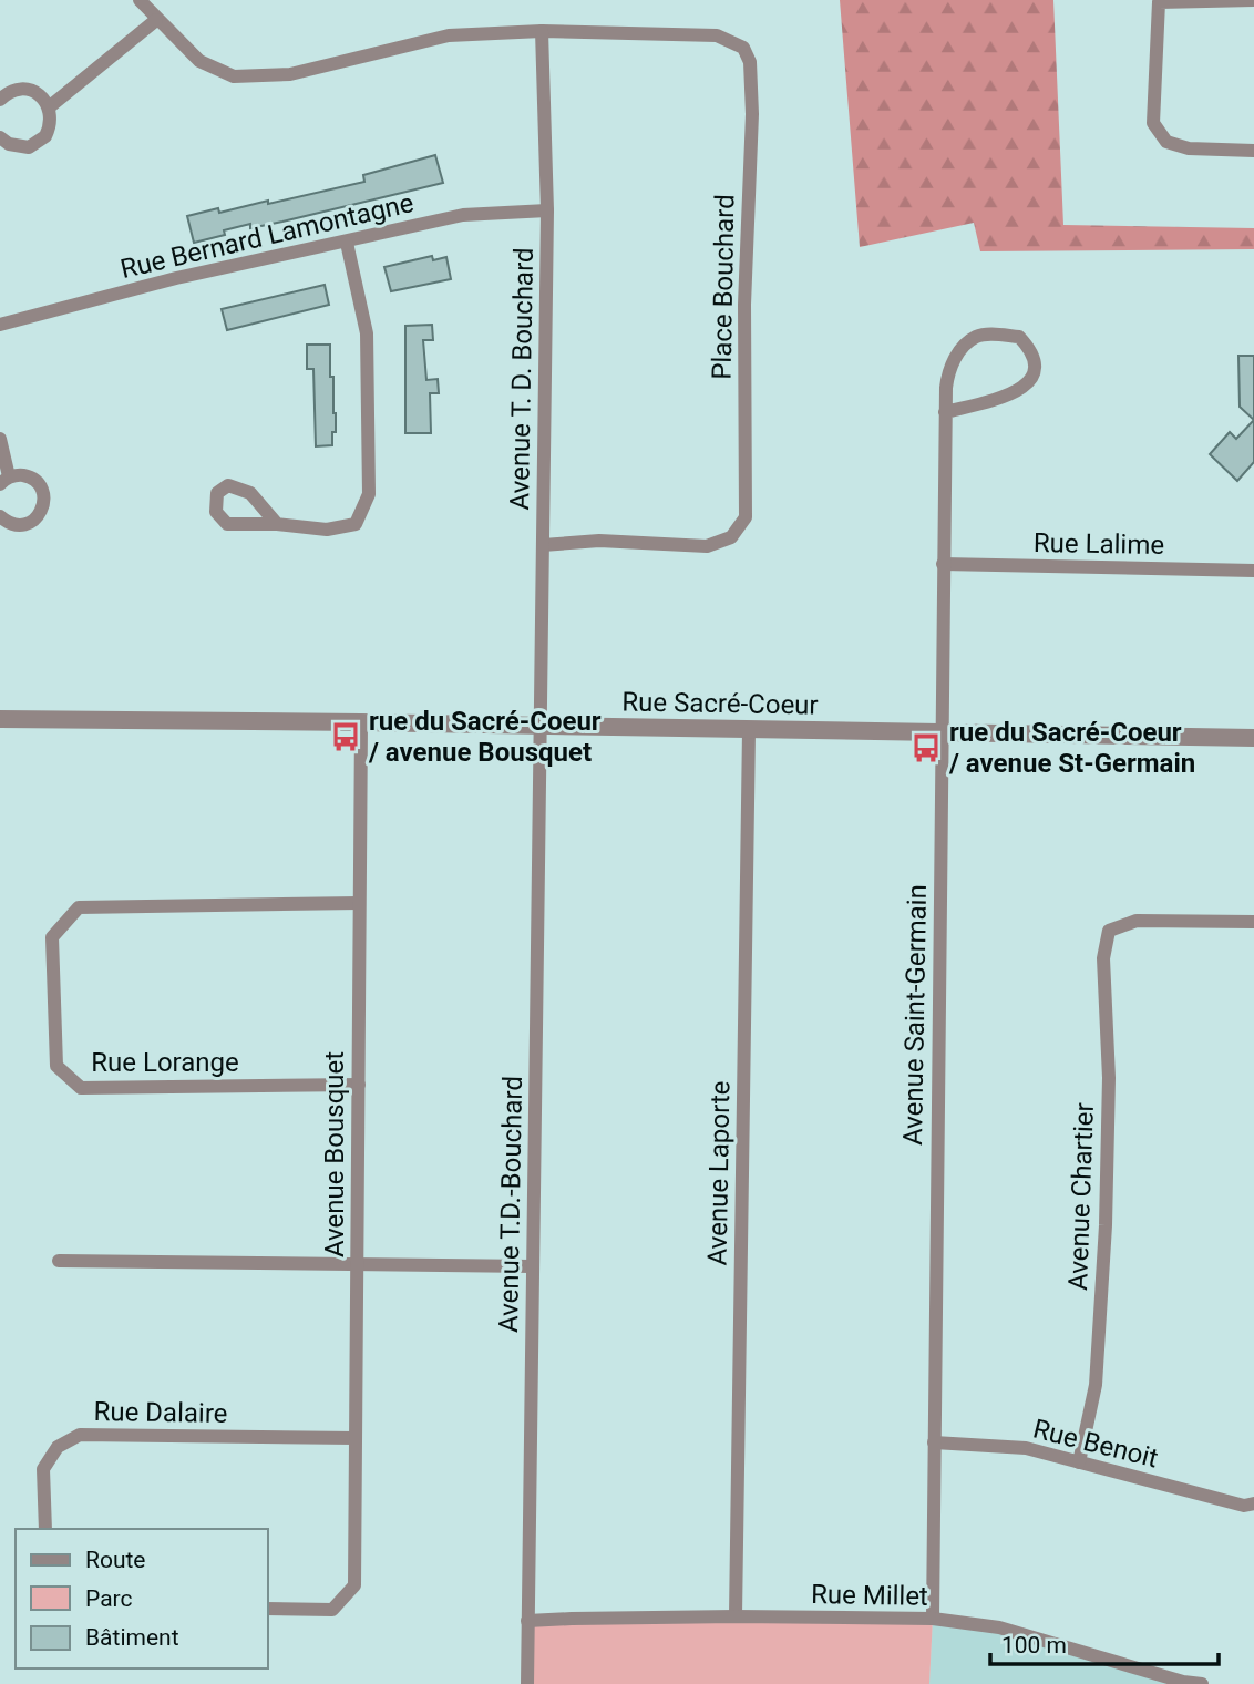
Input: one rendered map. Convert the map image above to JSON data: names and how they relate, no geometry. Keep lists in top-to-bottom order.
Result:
{
  "streets": {
    "street": [
      "Rue Bernard Lamontagne",
      "Place Bouchard",
      "Avenue T. D. Bouchard",
      "Rue Lalime",
      "Rue Sacré-Coeur",
      "Avenue Saint-Germain",
      "Rue Lorange",
      "Avenue Bousquet",
      "Avenue Laporte",
      "Avenue Chartier",
      "Avenue T.D.-Bouchard",
      "Rue Dalaire",
      "Rue Benoit",
      "Rue Millet"
    ]
  },
  "crossings": [
    ["Rue Bernard Lamontagne", "Avenue T. D. Bouchard"],
    ["Place Bouchard", "Avenue T. D. Bouchard"],
    ["Avenue T. D. Bouchard", "Rue Sacré-Coeur"],
    ["Avenue T. D. Bouchard", "Avenue T.D.-Bouchard"],
    ["Rue Lalime", "Avenue Saint-Germain"],
    ["Rue Sacré-Coeur", "Avenue Saint-Germain"],
    ["Rue Sacré-Coeur", "Avenue Bousquet"],
    ["Rue Sacré-Coeur", "Avenue Laporte"],
    ["Rue Sacré-Coeur", "Avenue T.D.-Bouchard"],
    ["Avenue Saint-Germain", "Rue Benoit"],
    ["Avenue Saint-Germain", "Rue Millet"],
    ["Rue Lorange", "Avenue Bousquet"],
    ["Avenue Bousquet", "Rue Dalaire"],
    ["Avenue Laporte", "Rue Millet"],
    ["Avenue Chartier", "Rue Benoit"],
    ["Avenue T.D.-Bouchard", "Rue Millet"]
  ],
  "places": {
    "bus stop": ["rue du Sacré-Coeur / avenue Bousquet", "rue du Sacré-Coeur / avenue St-Germain"]
  },
  "legend": ["Route", "Parc", "Bâtiment"],
  "scale_bar": "100 m"
}
